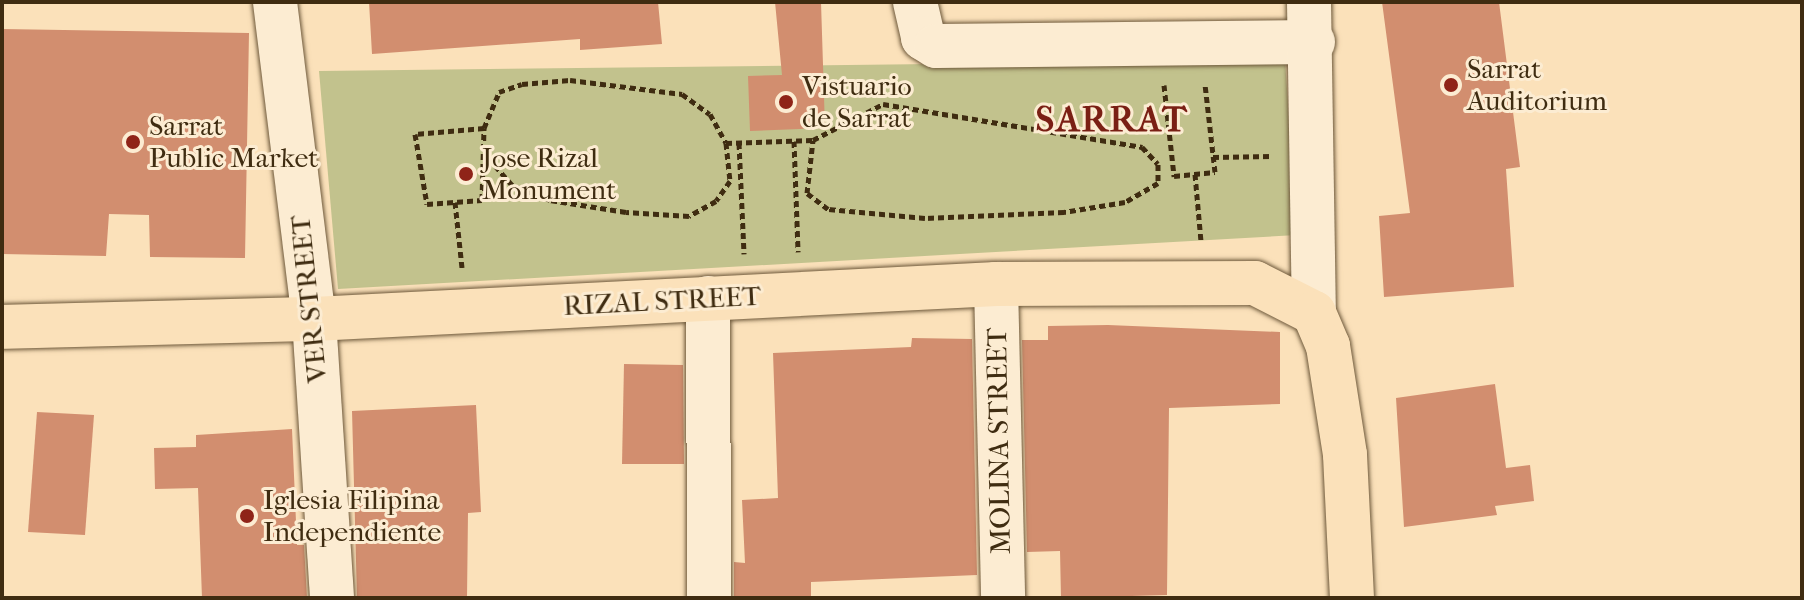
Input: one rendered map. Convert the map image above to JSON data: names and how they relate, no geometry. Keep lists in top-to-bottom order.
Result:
{
  "streets": {
    "main road": ["RIZAL STREET"],
    "street": ["VER STREET", "MOLINA STREET"]
  },
  "crossings": [
    ["VER STREET", "RIZAL STREET"],
    ["RIZAL STREET", "MOLINA STREET"]
  ],
  "districts": ["SARRAT"],
  "places": [
    "Sarrat Auditorium",
    "Vistuario de Sarrat",
    "Sarrat Public Market",
    "Jose Rizal Monument",
    "Iglesia Filipina Independiente"
  ]
}
